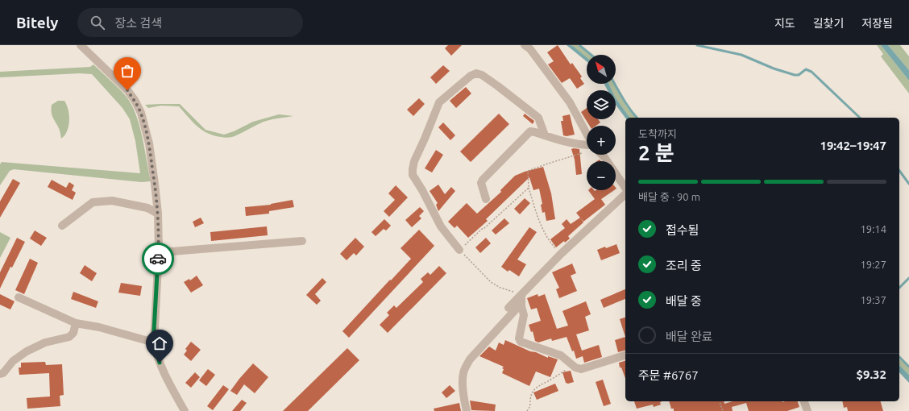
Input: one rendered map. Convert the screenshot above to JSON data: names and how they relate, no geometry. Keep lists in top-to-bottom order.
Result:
{
  "north": "top left",
  "page": {
    "header": "Bitely",
    "search": "장소 검색",
    "nav": ["지도", "길찾기", "저장됨"],
    "map_buttons": ["+", "−"],
    "heading": ["2 분", "도착까지", "19:42–19:47"],
    "panel": ["주문 #6767", "$9.32"],
    "bar": "배달 중 · 90 m",
    "list": [
      ["접수됨", "19:14"],
      ["조리 중", "19:27"],
      ["배달 중", "19:37"],
      "배달 완료"
    ]
  }
}
